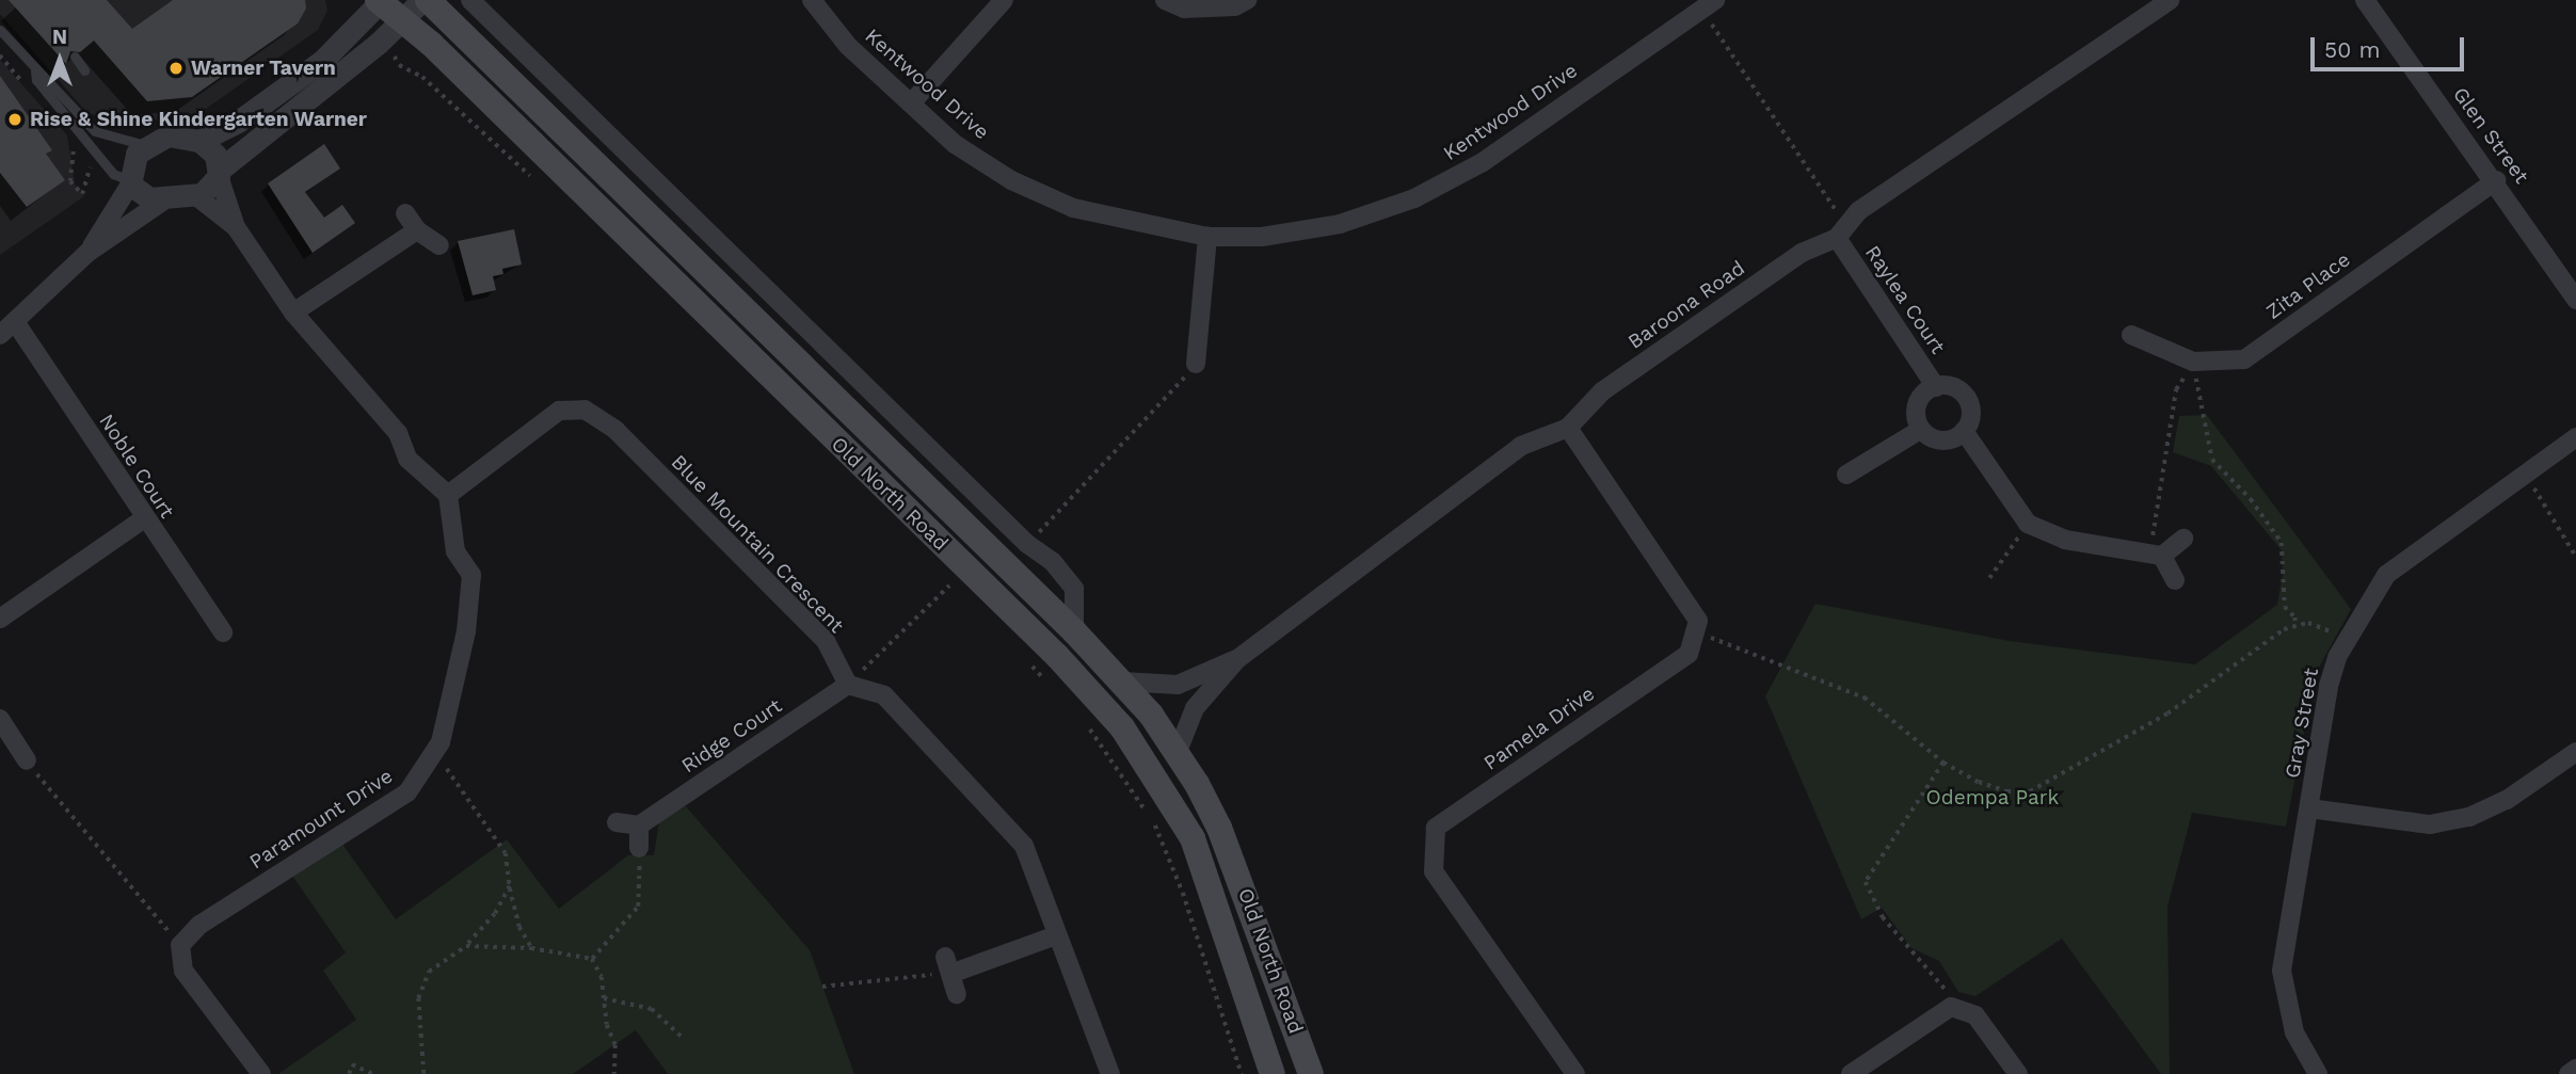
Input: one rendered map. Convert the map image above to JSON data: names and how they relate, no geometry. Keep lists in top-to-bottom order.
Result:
{
  "streets": {
    "main road": ["Old North Road"],
    "street": [
      "Kentwood Drive",
      "Glen Street",
      "Zita Place",
      "Raylea Court",
      "Baroona Road",
      "Noble Court",
      "Blue Mountain Crescent",
      "Gray Street",
      "Pamela Drive",
      "Ridge Court",
      "Paramount Drive"
    ]
  },
  "crossings": [
    ["Glen Street", "Zita Place"],
    ["Raylea Court", "Baroona Road"],
    ["Baroona Road", "Old North Road"],
    ["Blue Mountain Crescent", "Ridge Court"],
    ["Blue Mountain Crescent", "Paramount Drive"]
  ],
  "parks": ["Odempa Park"],
  "places": ["Warner Tavern", "Rise & Shine Kindergarten Warner"],
  "scale_bar": "50 m",
  "north": "top"
}
